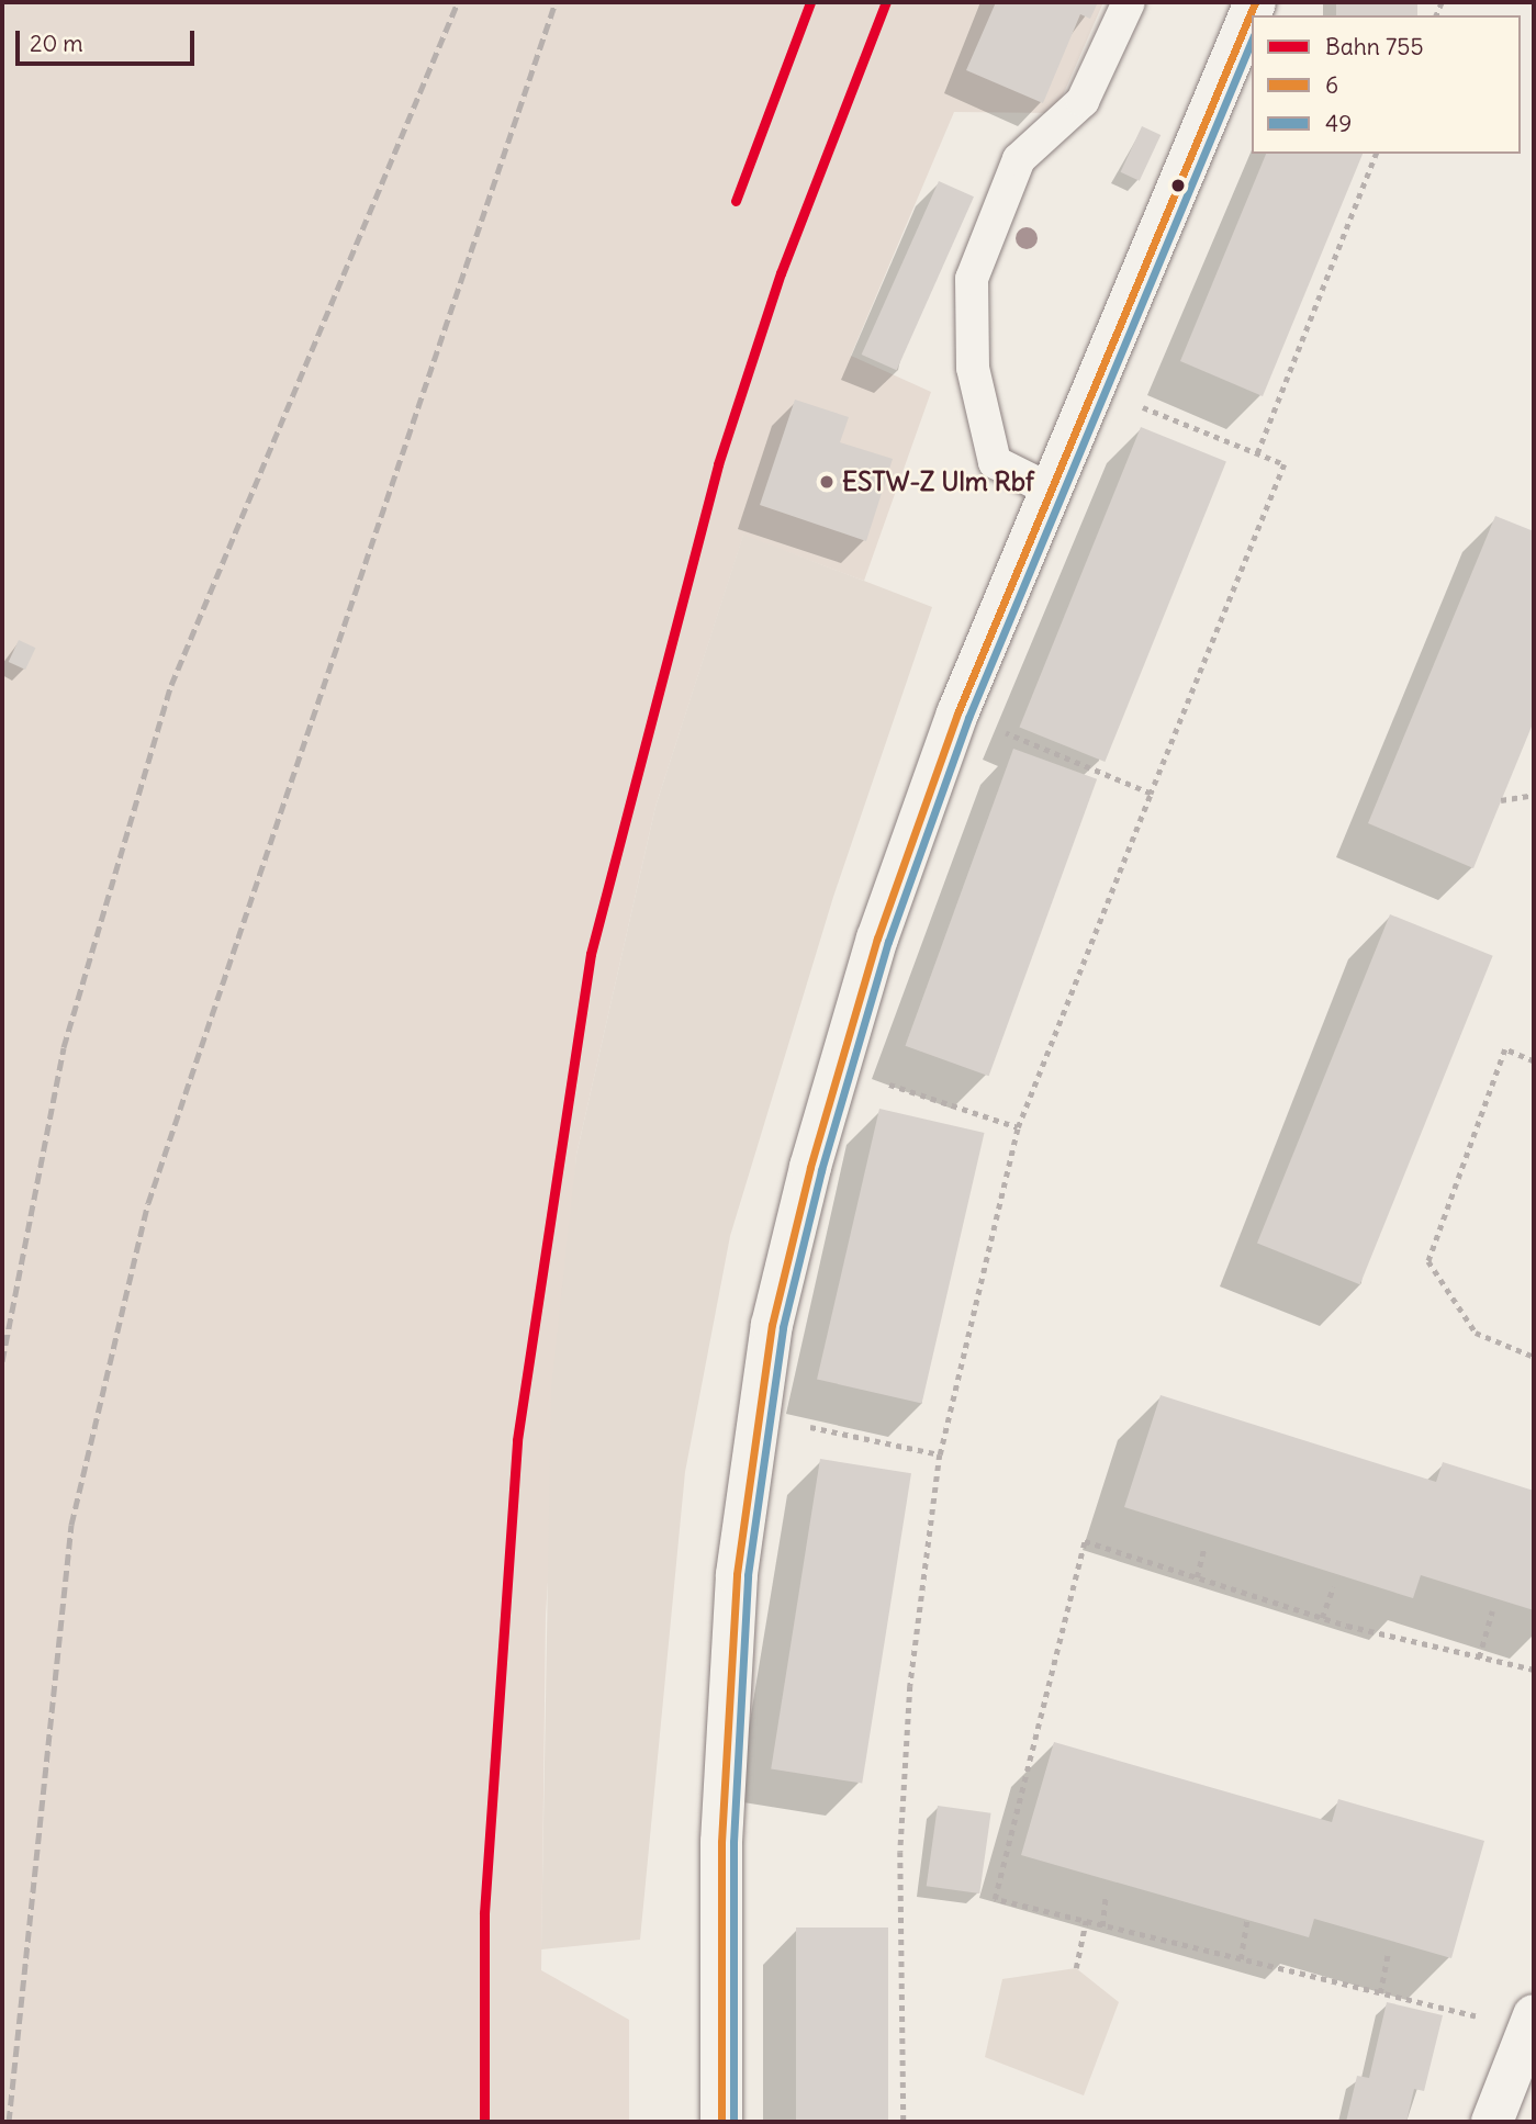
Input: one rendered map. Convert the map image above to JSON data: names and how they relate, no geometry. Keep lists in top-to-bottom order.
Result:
{
  "places": ["ESTW-Z Ulm Rbf"],
  "lines": ["rail line 755", "transit line 6", "transit line 49"],
  "legend": ["Bahn 755", "6", "49"],
  "scale_bar": "20 m"
}
